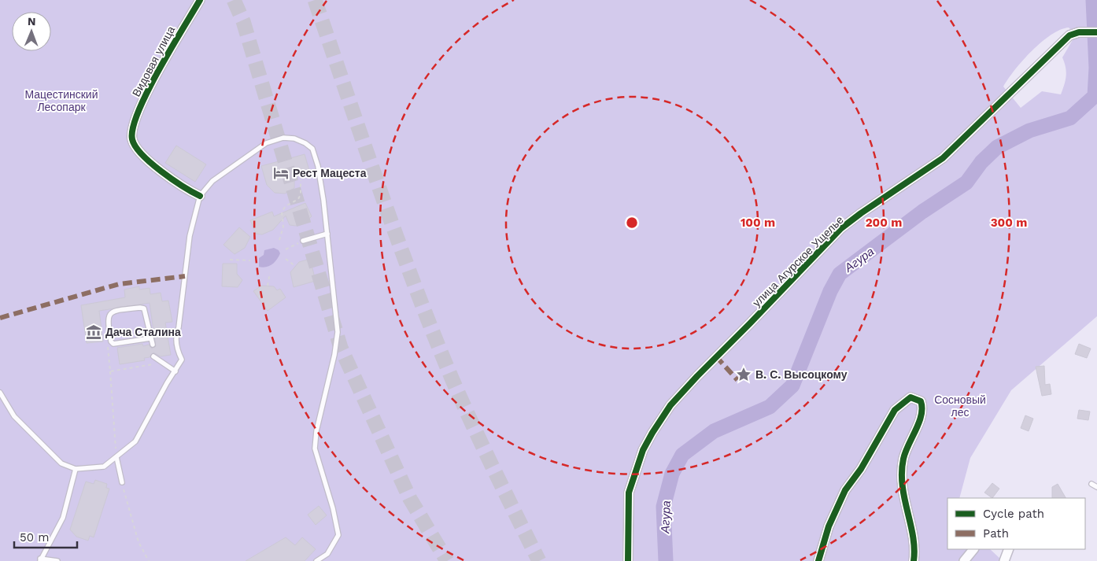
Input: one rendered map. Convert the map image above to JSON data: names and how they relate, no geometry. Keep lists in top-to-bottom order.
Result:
{
  "streets": {
    "street": ["Видовая улица", "улица Агурское Ущелье"]
  },
  "water": ["Агура"],
  "parks": ["Мацестинский Лесопарк", "Сосновый лес"],
  "places": {
    "hotel": ["Рест Мацеста"],
    "museum": ["Дача Сталина"],
    "place": ["В. С. Высоцкому"]
  },
  "legend": ["Cycle path", "Path"],
  "scale_bar": "50 m",
  "north": "top",
  "rings": ["100 m", "200 m", "300 m"]
}
